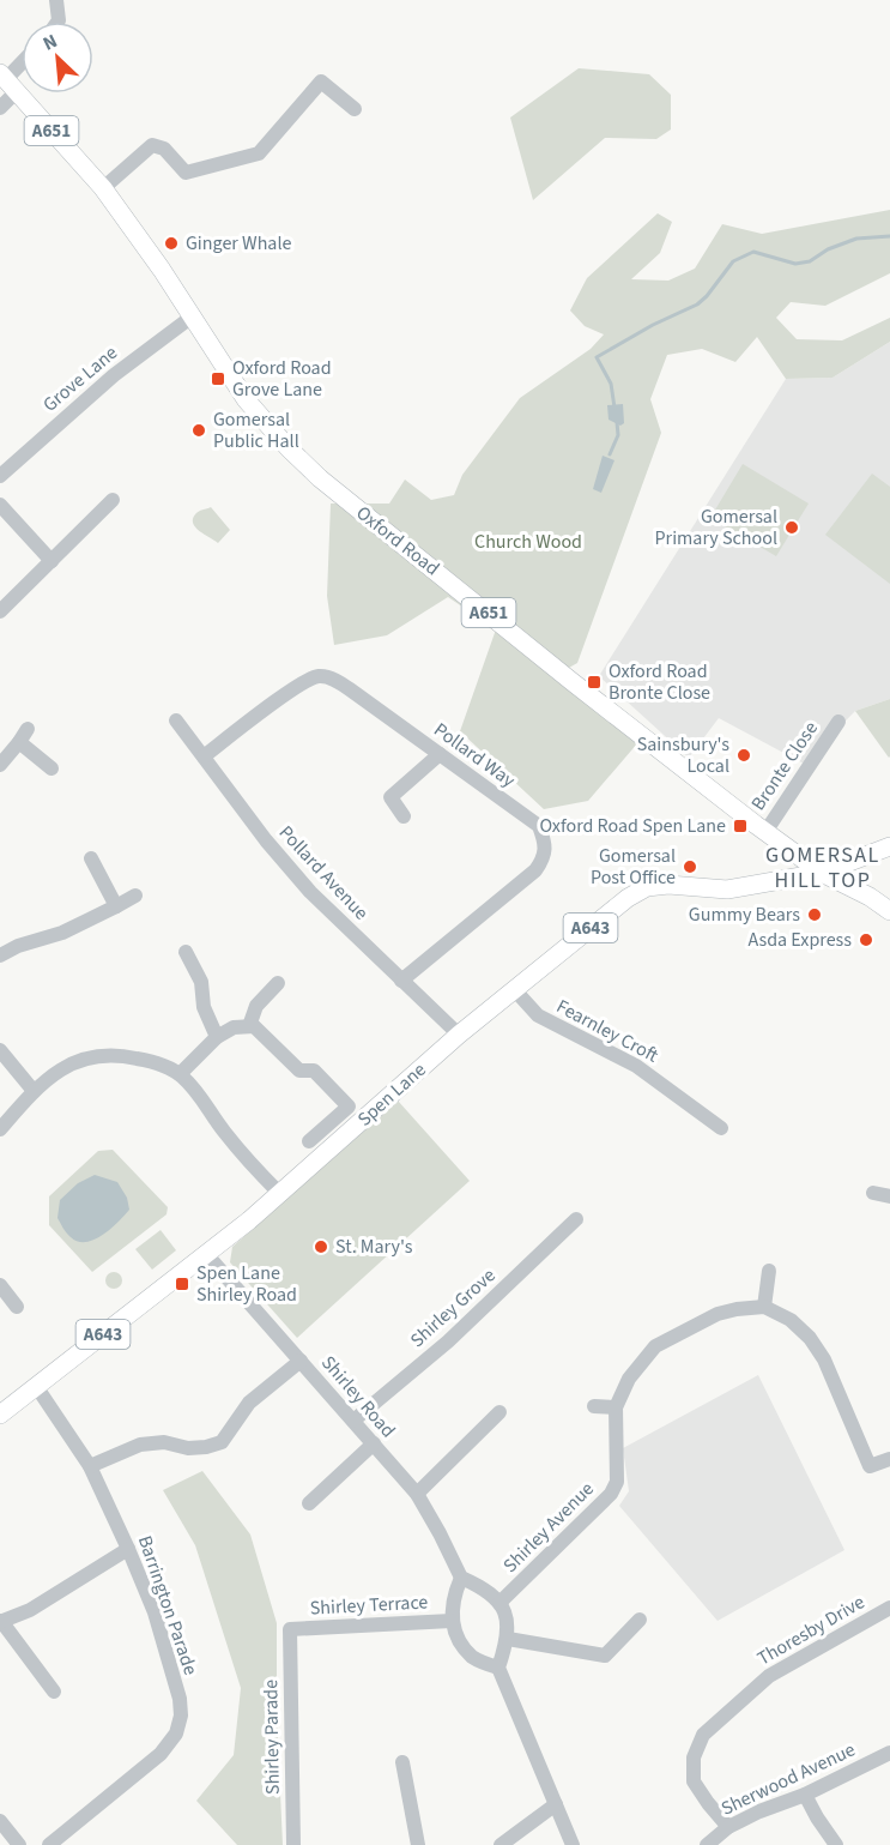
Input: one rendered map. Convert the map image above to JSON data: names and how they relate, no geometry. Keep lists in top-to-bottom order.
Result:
{
  "streets": {
    "main road": [
      "A651",
      "Oxford Road",
      "A643",
      "Spen Lane"
    ],
    "street": [
      "Grove Lane",
      "Pollard Way",
      "Bronte Close",
      "Pollard Avenue",
      "Fearnley Croft",
      "Shirley Grove",
      "Shirley Road",
      "Shirley Avenue",
      "Barrington Parade",
      "Shirley Terrace",
      "Thoresby Drive",
      "Shirley Parade",
      "Sherwood Avenue"
    ]
  },
  "crossings": [
    ["Grove Lane", "Oxford Road"],
    ["Oxford Road", "Bronte Close"],
    ["Oxford Road", "A643"],
    ["Oxford Road", "Spen Lane"],
    ["Pollard Way", "Pollard Avenue"],
    ["Pollard Avenue", "Spen Lane"],
    ["A643", "Spen Lane"],
    ["Fearnley Croft", "Spen Lane"],
    ["Spen Lane", "Shirley Road"],
    ["Spen Lane", "Barrington Parade"],
    ["Shirley Grove", "Shirley Road"],
    ["Shirley Terrace", "Shirley Parade"],
    ["Thoresby Drive", "Sherwood Avenue"]
  ],
  "districts": ["GOMERSAL HILL TOP"],
  "parks": ["Church Wood"],
  "places": {
    "other": [
      "Ginger Whale",
      "Gomersal Public Hall",
      "Gomersal Primary School",
      "Sainsbury's Local",
      "Gomersal Post Office",
      "Gummy Bears",
      "Asda Express",
      "St. Mary's"
    ],
    "transit": [
      "Oxford Road Grove Lane",
      "Oxford Road Bronte Close",
      "Oxford Road Spen Lane",
      "Spen Lane Shirley Road"
    ]
  },
  "north": "top left"
}
